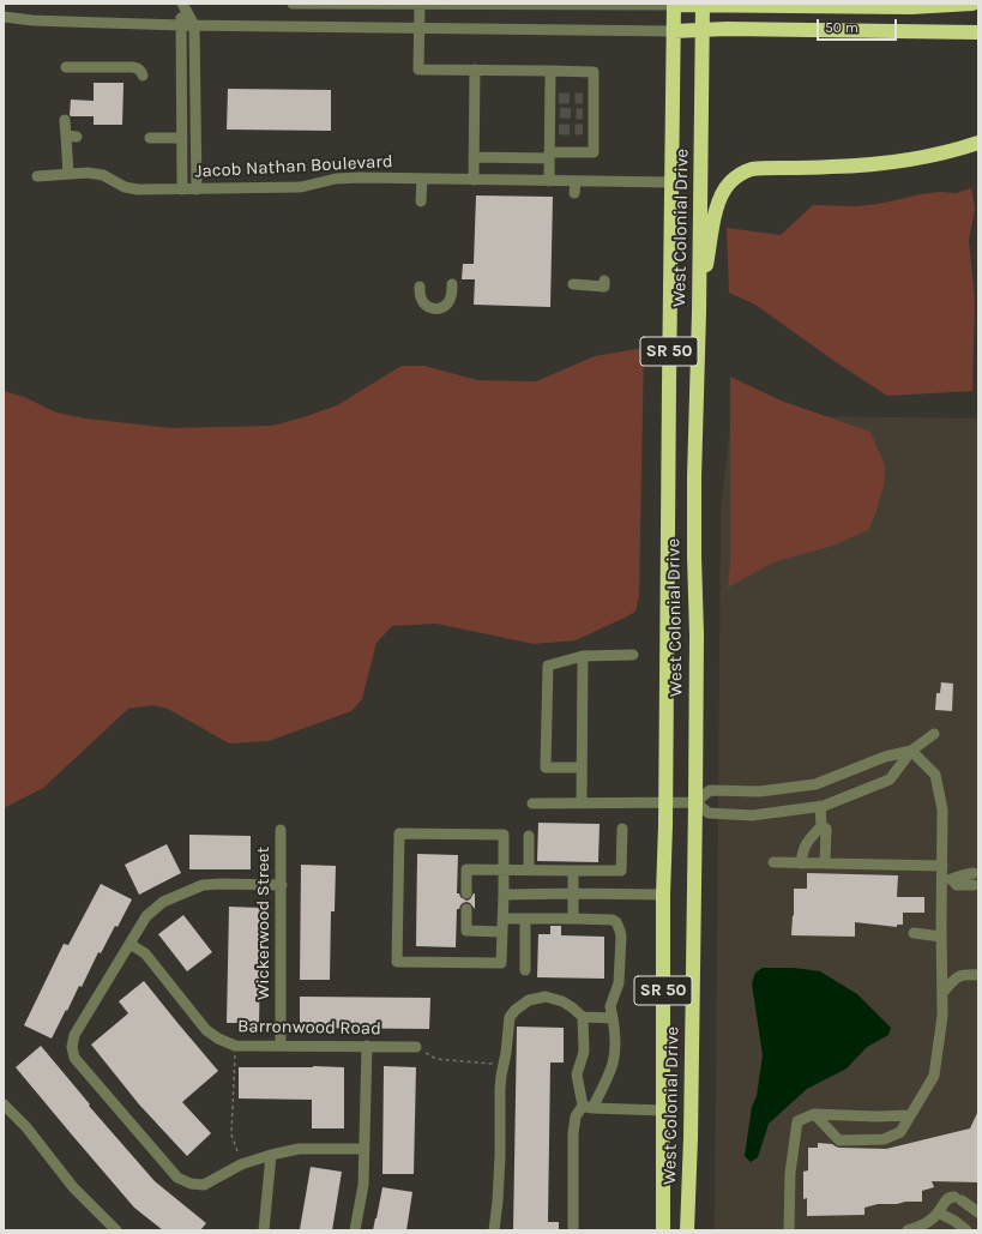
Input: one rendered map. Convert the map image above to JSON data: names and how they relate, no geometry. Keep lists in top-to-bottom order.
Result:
{
  "streets": {
    "highway": ["West Colonial Drive", "SR 50"],
    "street": ["Jacob Nathan Boulevard", "Wickerwood Street", "Barronwood Road"]
  },
  "crossings": [
    ["Jacob Nathan Boulevard", "West Colonial Drive"],
    ["Wickerwood Street", "Barronwood Road"]
  ],
  "scale_bar": "50 m"
}
